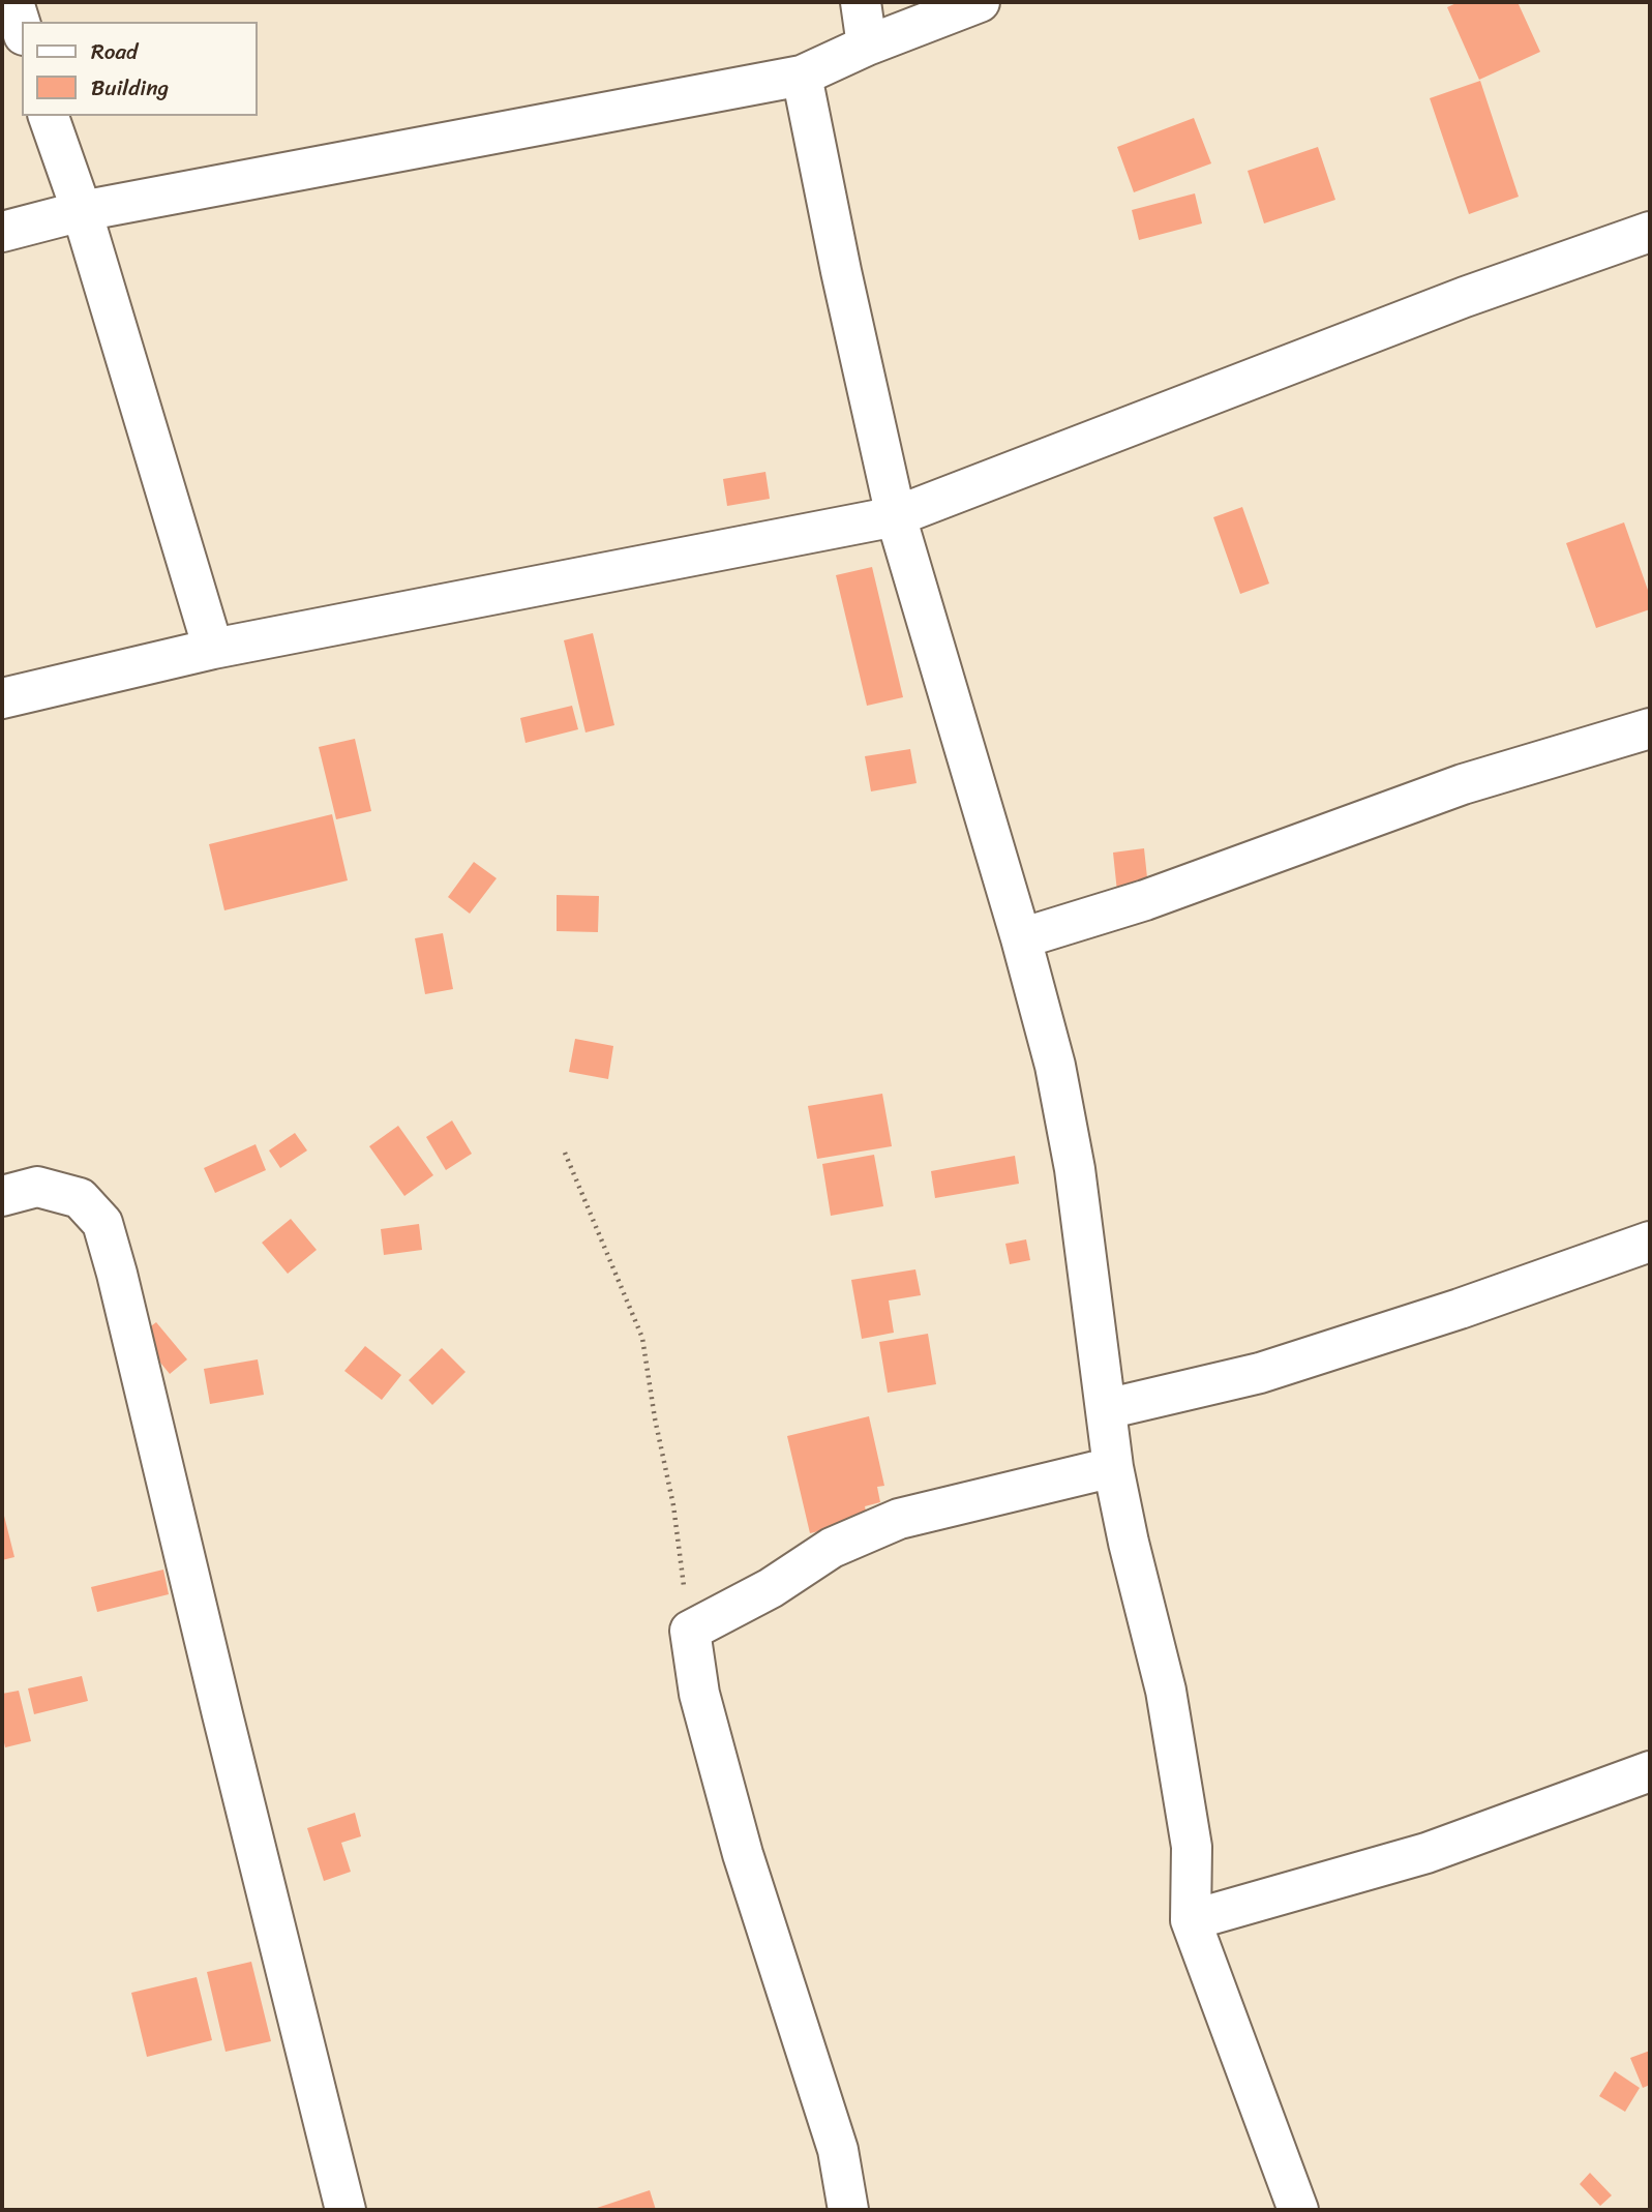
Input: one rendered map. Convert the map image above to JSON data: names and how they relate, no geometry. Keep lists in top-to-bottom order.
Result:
{
  "legend": ["Road", "Building"]
}
